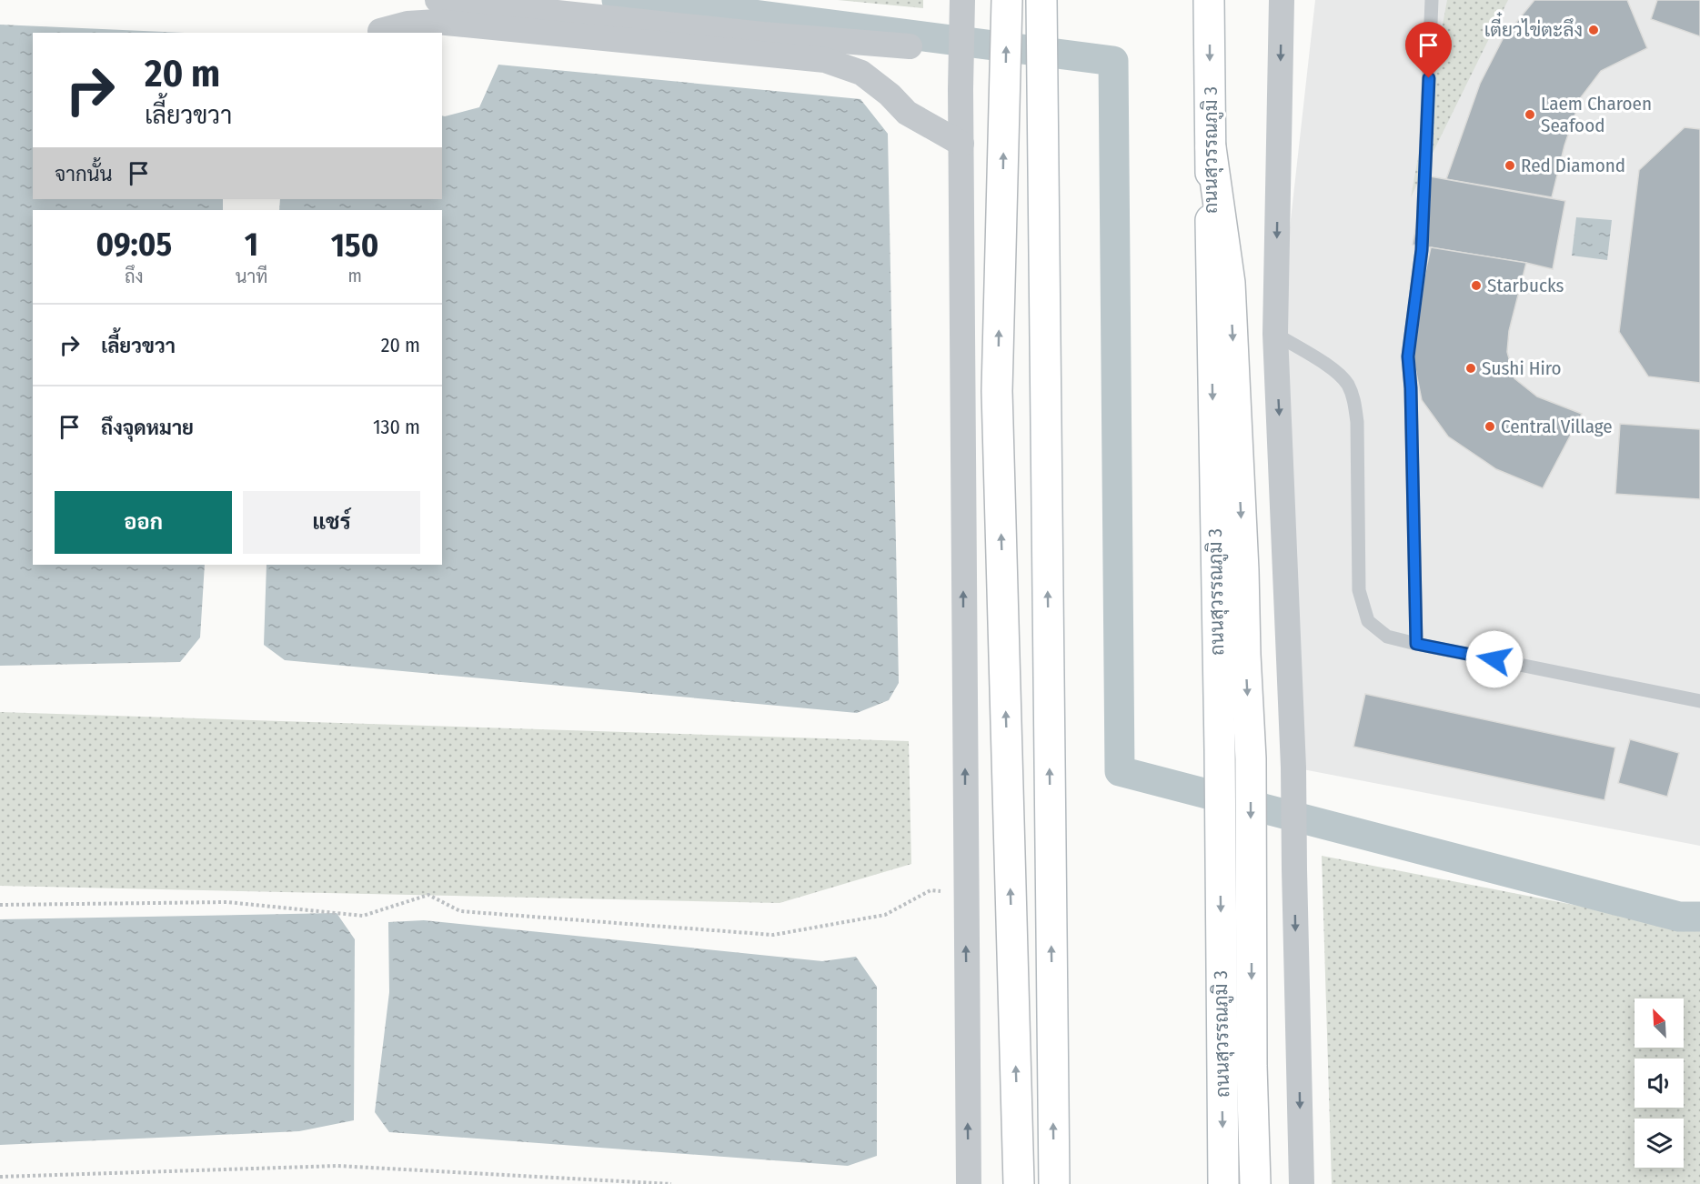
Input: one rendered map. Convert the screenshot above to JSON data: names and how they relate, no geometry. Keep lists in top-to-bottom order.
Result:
{
  "streets": {
    "main road": ["ถนนสุวรรณภูมิ 3"]
  },
  "places": [
    "เตี๋ยวไข่ตะลึง",
    "Laem Charoen Seafood",
    "Red Diamond",
    "Starbucks",
    "Sushi Hiro",
    "Central Village"
  ],
  "north": "top left",
  "page": {
    "turn": ["20 m", "เลี้ยวขวา"],
    "then": "จากนั้น",
    "eta": [
      "09:05",
      "ถึง",
      "1",
      "นาที",
      "150",
      "m"
    ],
    "list": [
      {
        "name": "เลี้ยวขวา",
        "value": "20 m"
      },
      {
        "name": "ถึงจุดหมาย",
        "value": "130 m"
      }
    ],
    "buttons": ["ออก", "แชร์"]
  }
}
